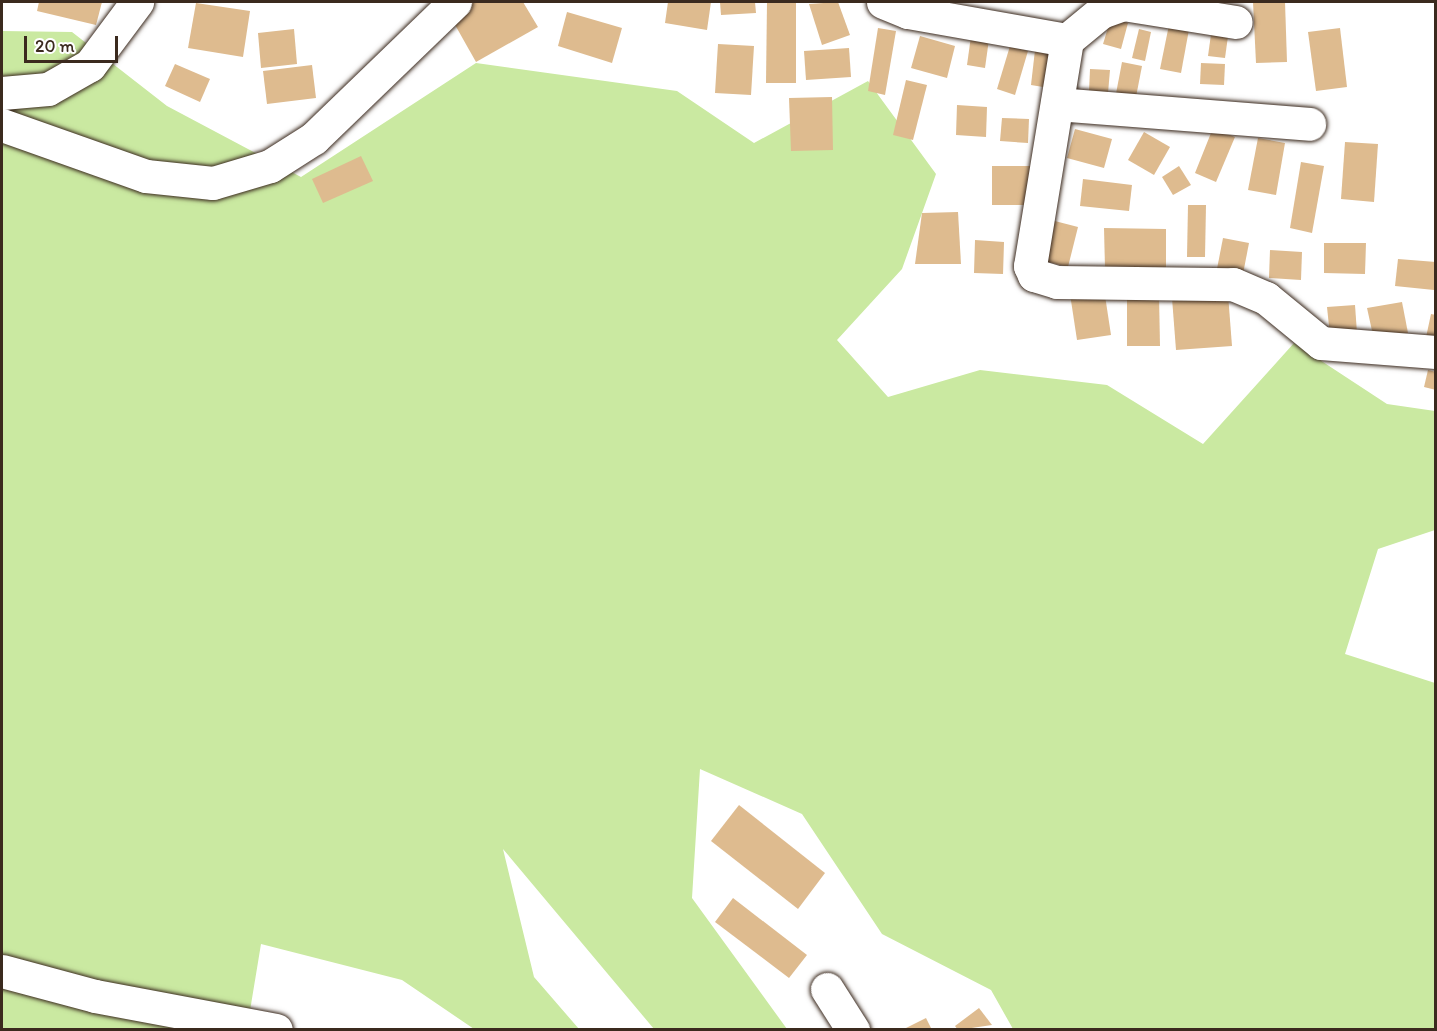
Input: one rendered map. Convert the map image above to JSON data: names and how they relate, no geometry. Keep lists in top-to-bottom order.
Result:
{
  "scale_bar": "20 m"
}
